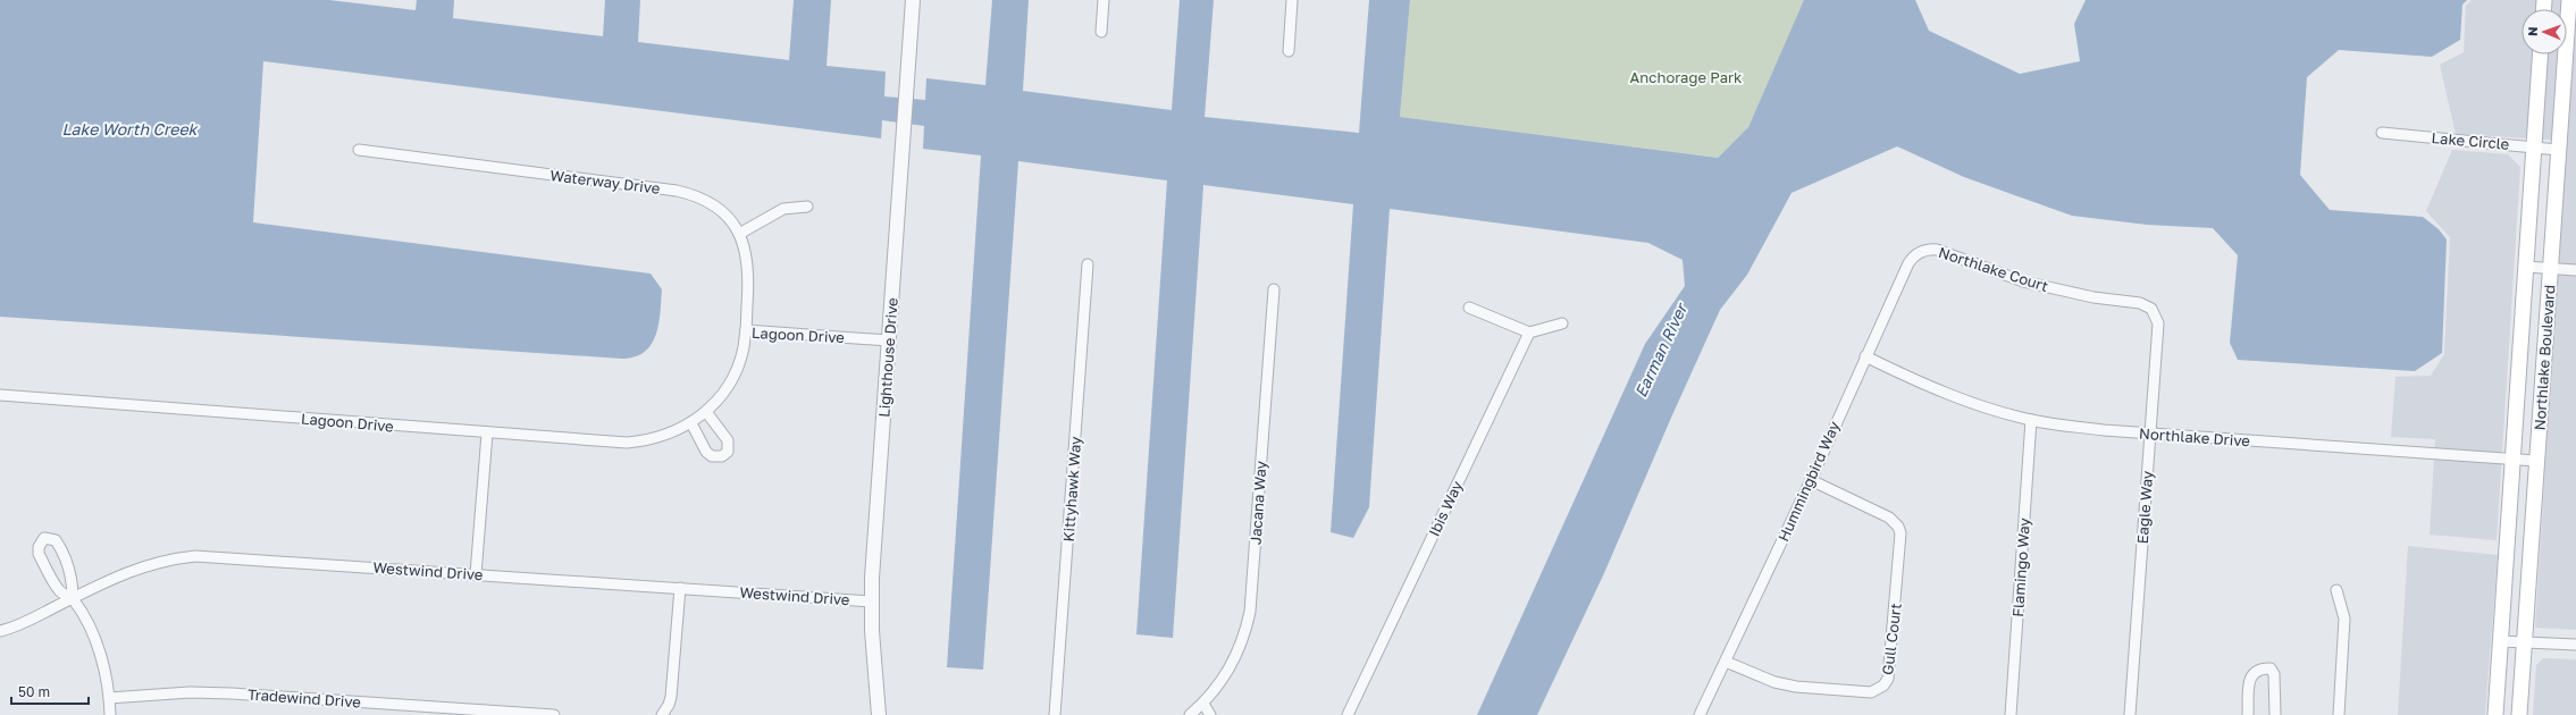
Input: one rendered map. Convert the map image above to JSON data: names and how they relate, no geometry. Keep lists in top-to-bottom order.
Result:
{
  "streets": {
    "main road": ["Northlake Boulevard"],
    "street": [
      "Lake Circle",
      "Waterway Drive",
      "Northlake Court",
      "Lagoon Drive",
      "Lighthouse Drive",
      "Northlake Drive",
      "Hummingbird Way",
      "Kittyhawk Way",
      "Jacana Way",
      "Eagle Way",
      "Ibis Way",
      "Flamingo Way",
      "Westwind Drive",
      "Gull Court",
      "Tradewind Drive"
    ]
  },
  "crossings": [
    ["Lake Circle", "Northlake Boulevard"],
    ["Waterway Drive", "Lagoon Drive"],
    ["Northlake Court", "Hummingbird Way"],
    ["Northlake Court", "Eagle Way"],
    ["Lagoon Drive", "Lighthouse Drive"],
    ["Lighthouse Drive", "Westwind Drive"],
    ["Northlake Boulevard", "Northlake Drive"],
    ["Northlake Drive", "Hummingbird Way"],
    ["Northlake Drive", "Eagle Way"],
    ["Northlake Drive", "Flamingo Way"],
    ["Hummingbird Way", "Gull Court"]
  ],
  "water": ["Lake Worth Creek", "Earman River"],
  "parks": ["Anchorage Park"],
  "scale_bar": "50 m",
  "north": "left"
}
